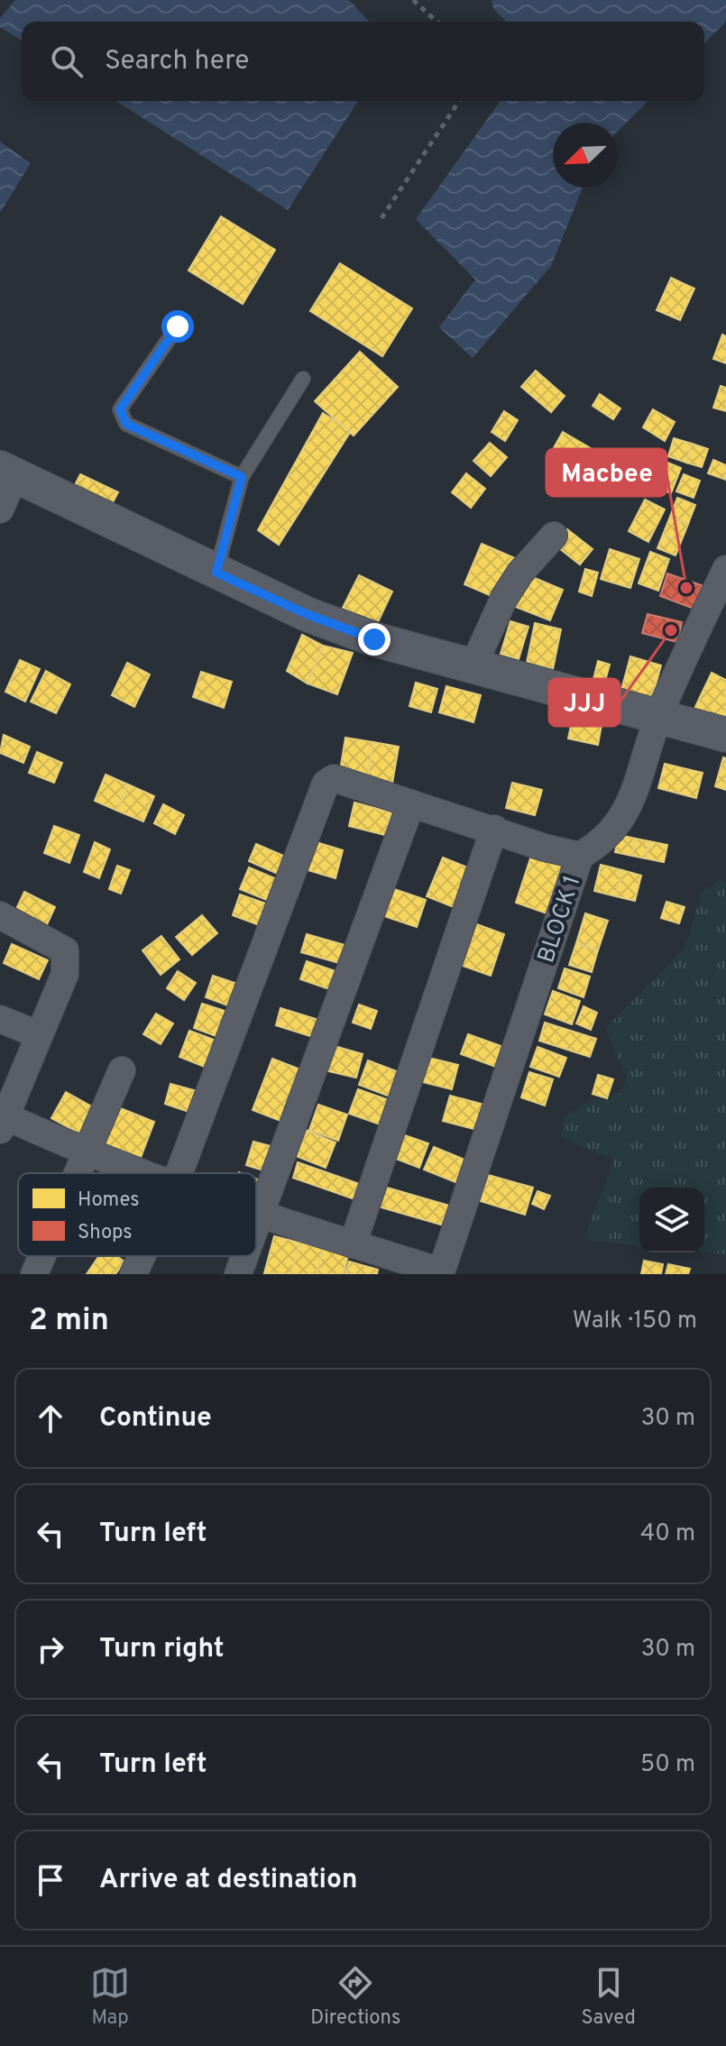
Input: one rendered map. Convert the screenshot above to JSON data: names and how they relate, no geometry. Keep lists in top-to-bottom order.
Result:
{
  "streets": {
    "street": ["BLOCK 1"]
  },
  "places": ["Macbee", "JJJ"],
  "legend": ["Homes", "Shops"],
  "north": "bottom left",
  "page": {
    "search": "Search here",
    "heading": ["2 min", "Walk · 150 m"],
    "list": [
      ["Continue", "30 m"],
      ["Turn left", "40 m"],
      ["Turn right", "30 m"],
      ["Turn left", "50 m"],
      "Arrive at destination"
    ],
    "nav": ["Map", "Directions", "Saved"]
  }
}
